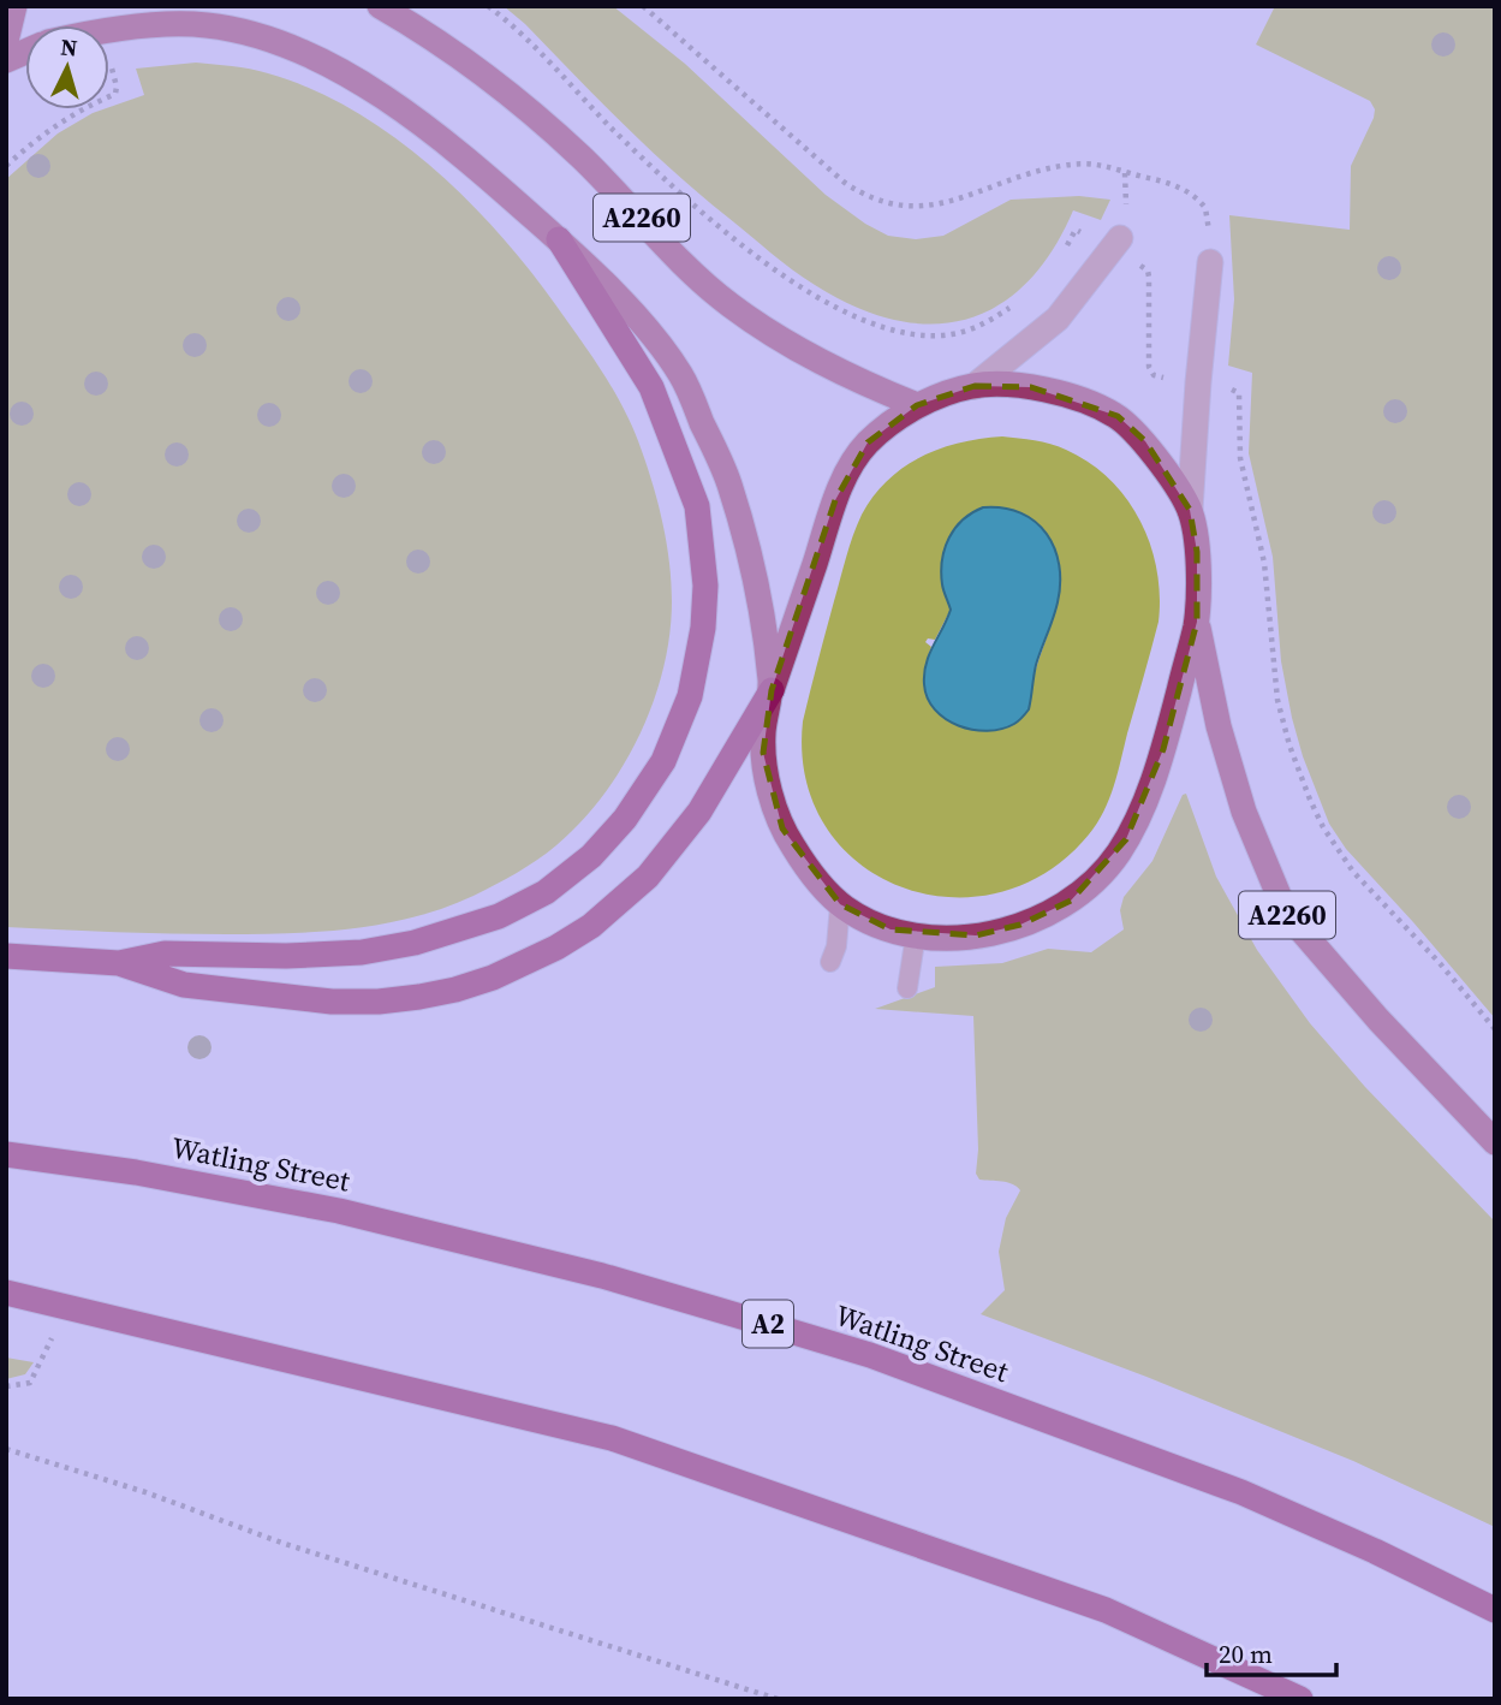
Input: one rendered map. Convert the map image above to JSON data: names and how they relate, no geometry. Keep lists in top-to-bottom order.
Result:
{
  "streets": {
    "highway": ["Watling Street", "A2"],
    "main road": ["A2260"]
  },
  "scale_bar": "20 m",
  "north": "top"
}
